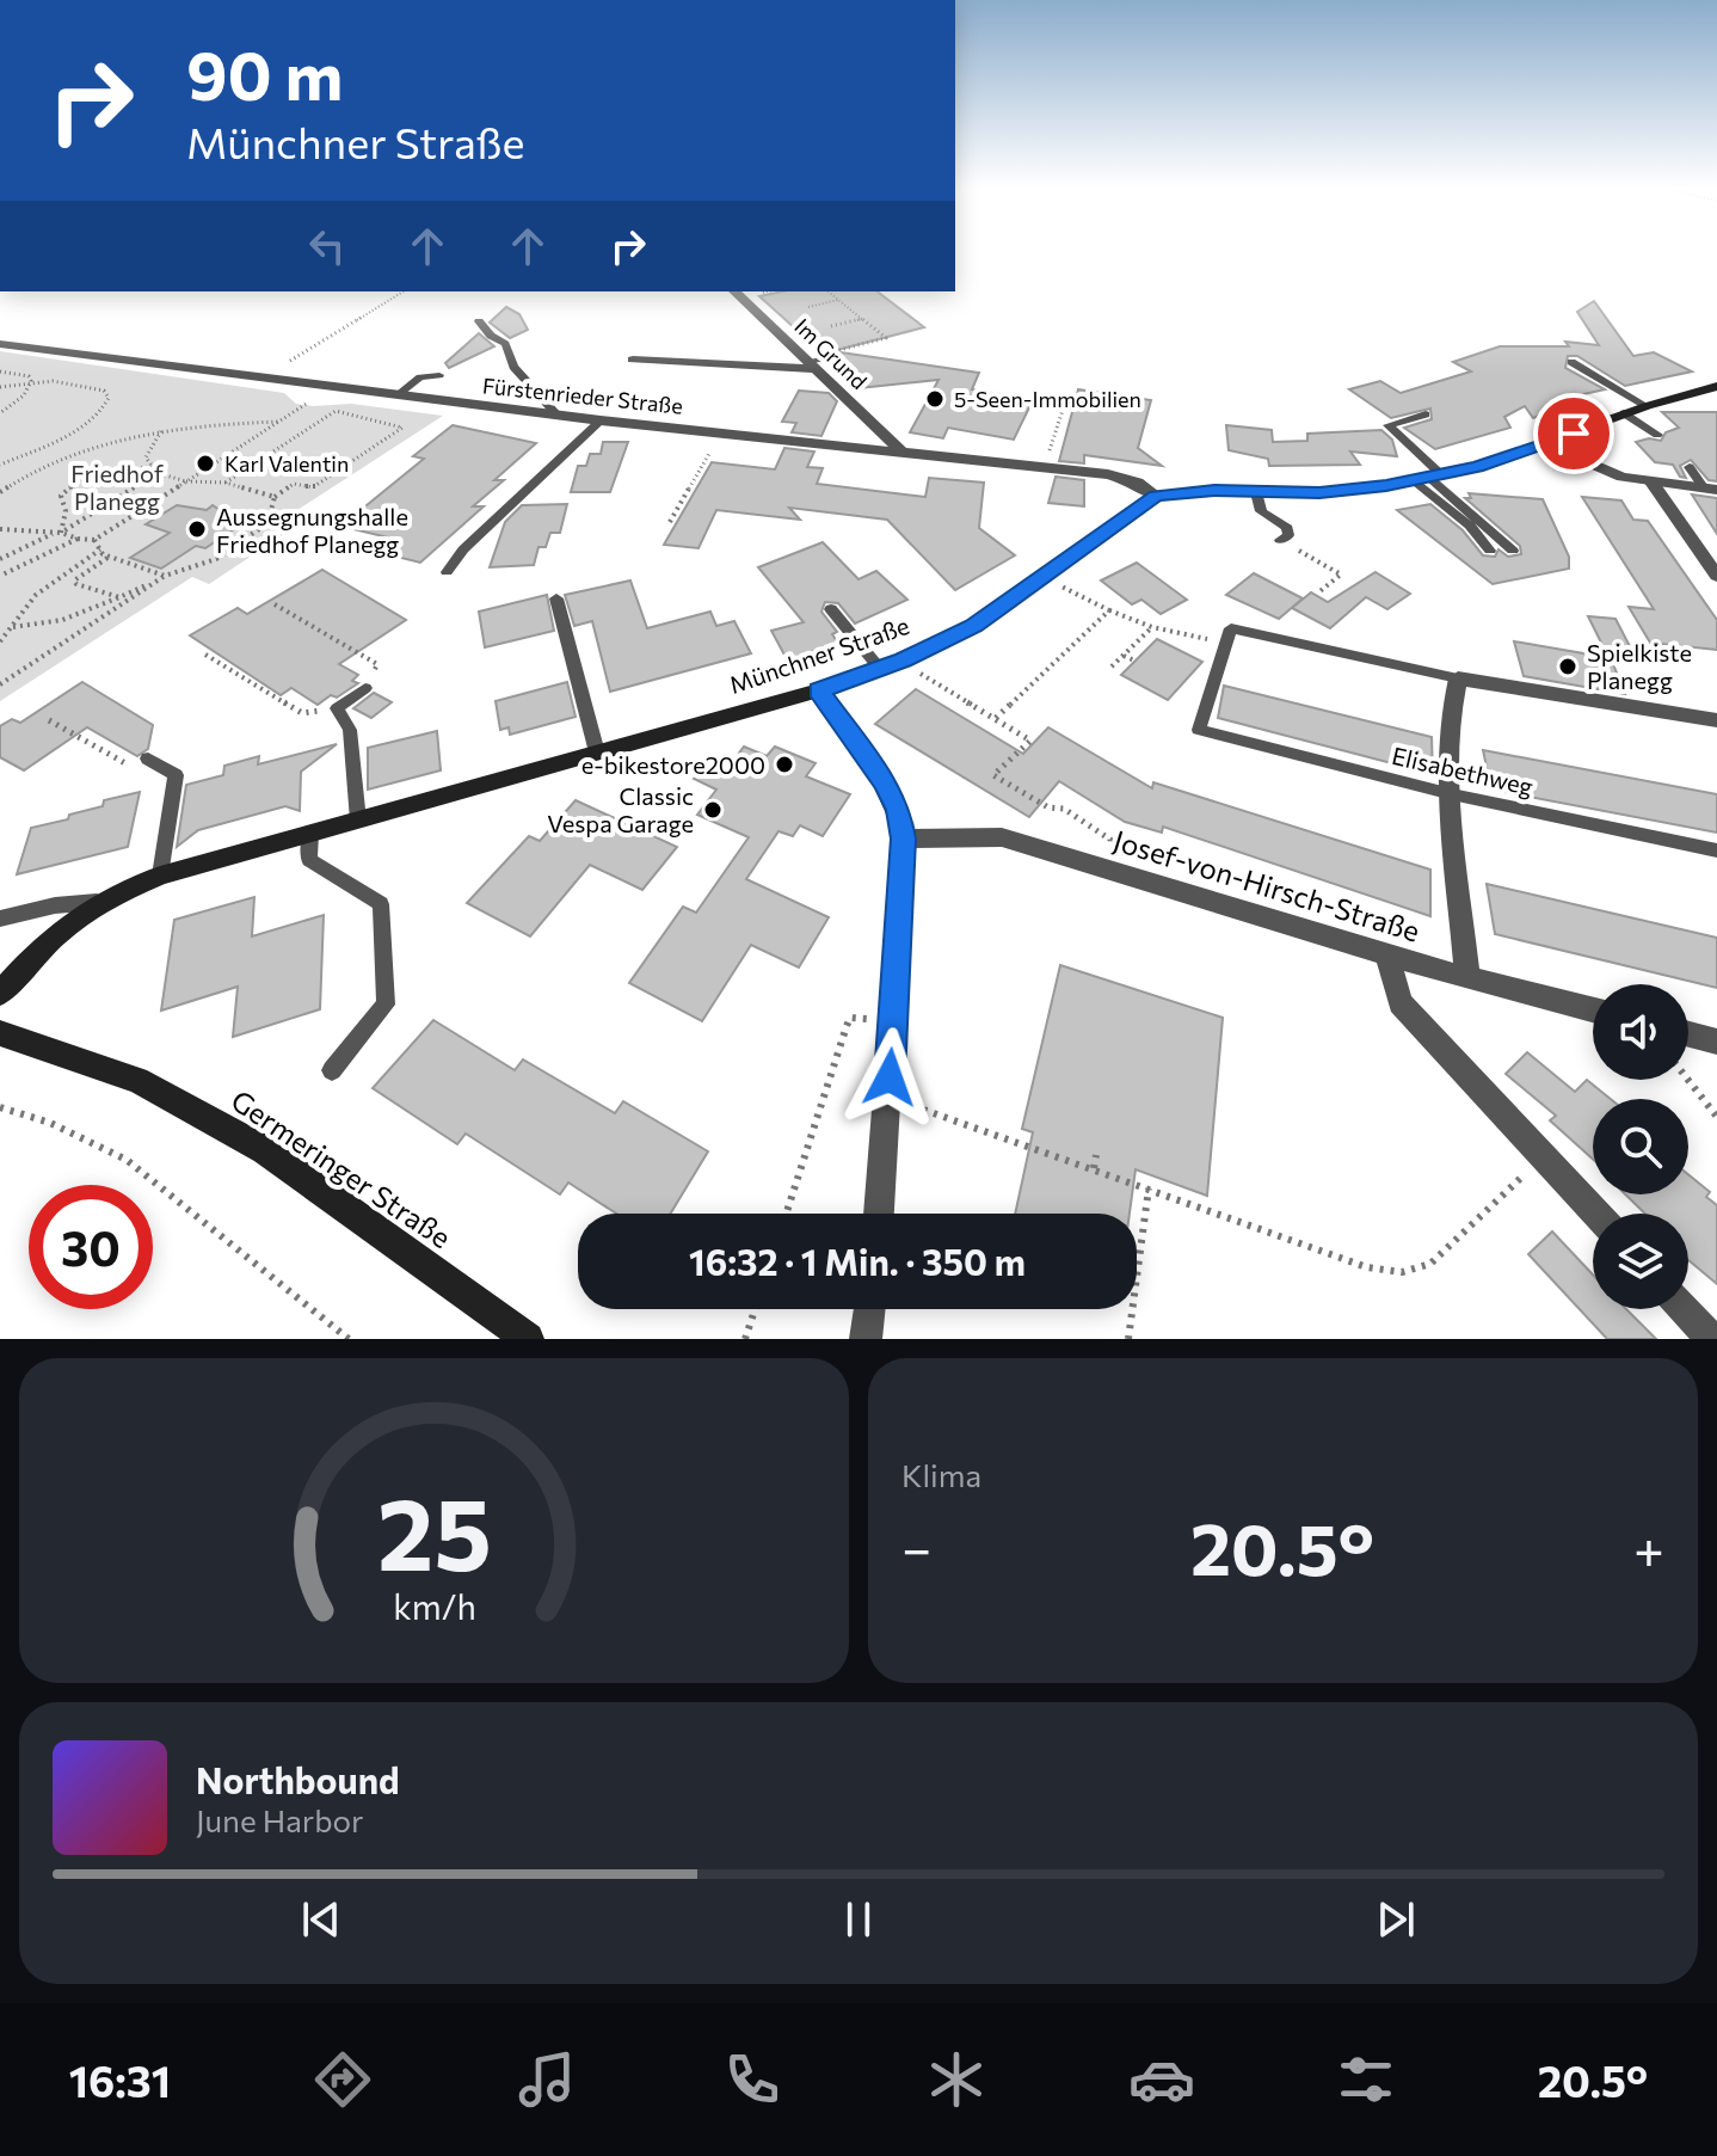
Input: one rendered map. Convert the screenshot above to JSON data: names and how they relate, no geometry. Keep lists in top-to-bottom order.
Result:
{
  "streets": {
    "main road": ["Münchner Straße", "Germeringer Straße"],
    "street": ["Im Grund", "Fürstenrieder Straße", "Josef-von-Hirsch-Straße"],
    "lane": ["Elisabethweg"]
  },
  "crossings": [
    ["Im Grund", "Fürstenrieder Straße"],
    ["Fürstenrieder Straße", "Münchner Straße"]
  ],
  "parks": ["Friedhof Planegg"],
  "places": [
    "5-Seen-Immobilien",
    "Karl Valentin",
    "Aussegnungshalle Friedhof Planegg",
    "Spielkiste Planegg",
    "e-bikestore2000",
    "Classic Vespa Garage"
  ],
  "page": {
    "turn": ["90 m", "Münchner Straße"],
    "limit": "30",
    "trip": "16:32 · 1 Min. · 350 m",
    "tile": "Klima",
    "heat": ["−", "20.5°", "+"],
    "song": ["Northbound", "June Harbor"],
    "tabs": ["16:31", "20.5°"],
    "gauge": ["25", "km/h"]
  }
}
